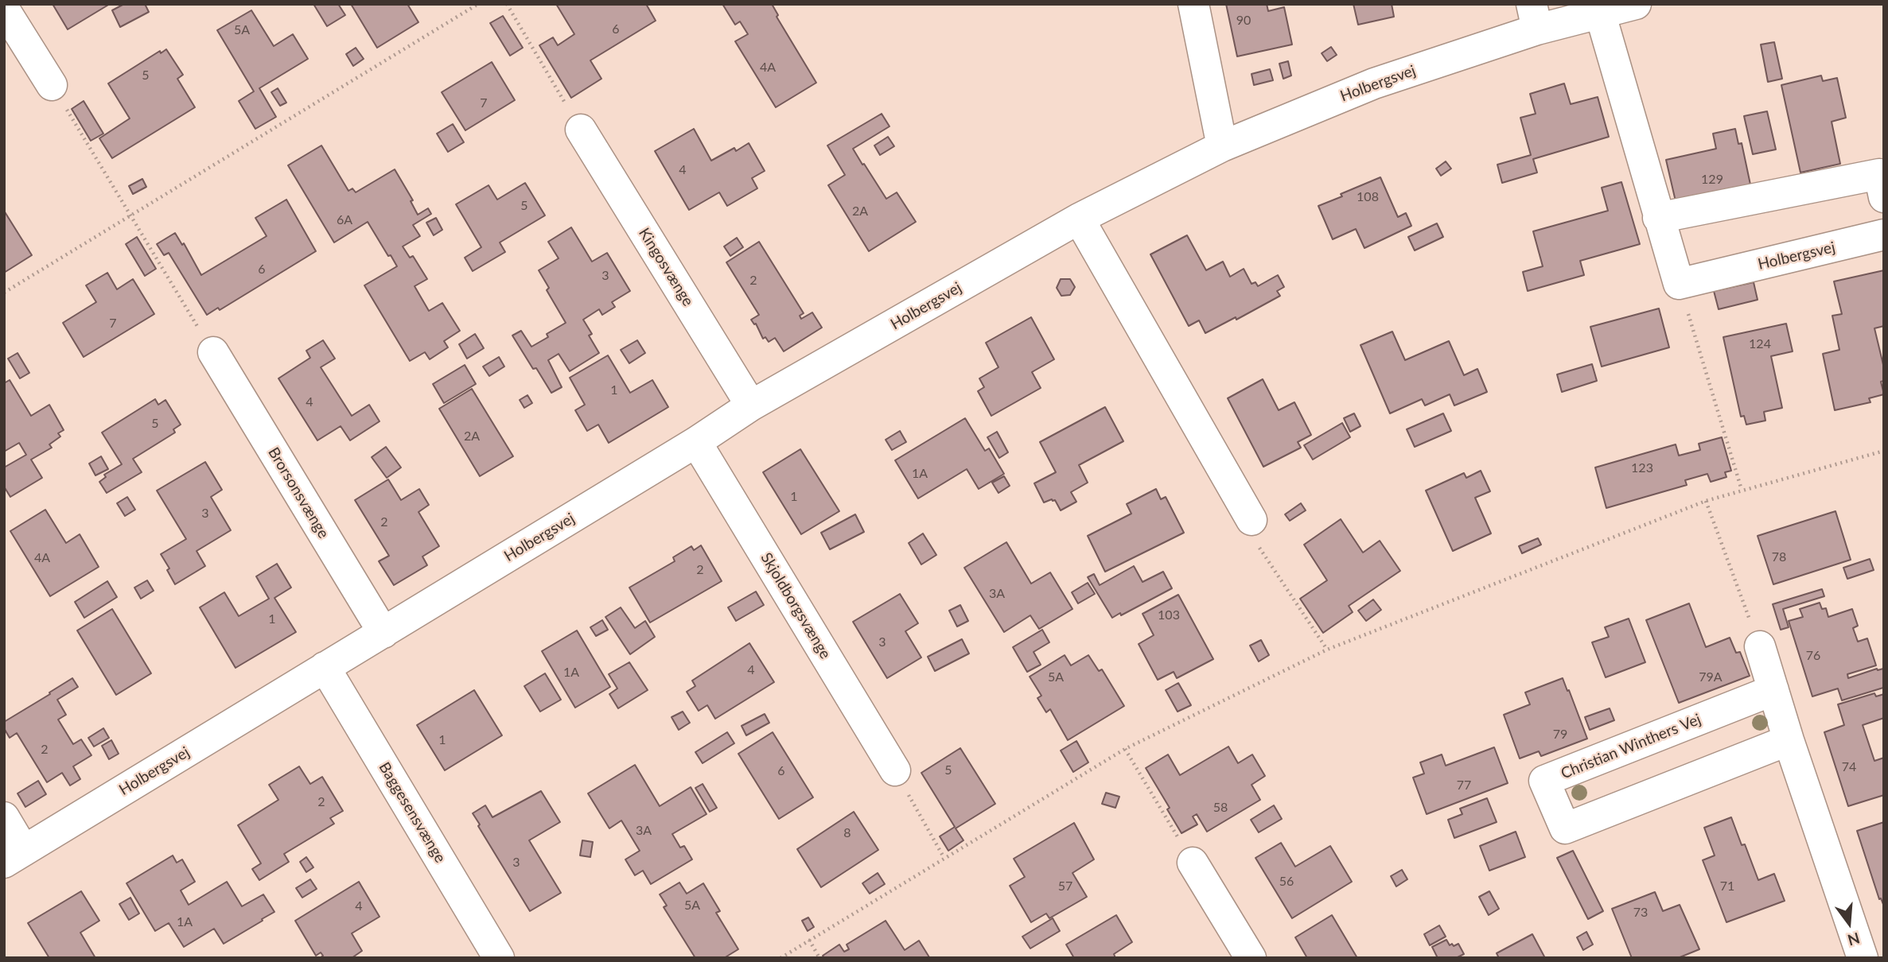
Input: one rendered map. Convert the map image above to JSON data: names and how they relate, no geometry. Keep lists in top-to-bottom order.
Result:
{
  "streets": {
    "street": [
      "Holbergsvej",
      "Kingosvænge",
      "Brorsonsvænge",
      "Skjoldborgsvænge",
      "Christian Winthers Vej",
      "Baggesensvænge"
    ]
  },
  "crossings": [
    ["Holbergsvej", "Kingosvænge"],
    ["Holbergsvej", "Brorsonsvænge"],
    ["Holbergsvej", "Skjoldborgsvænge"],
    ["Holbergsvej", "Baggesensvænge"]
  ],
  "house_numbers": [
    "90",
    "6",
    "5A",
    "4A",
    "5",
    "7",
    "4",
    "129",
    "108",
    "5",
    "2A",
    "6A",
    "6",
    "3",
    "2",
    "7",
    "124",
    "1",
    "4",
    "5",
    "2A",
    "123",
    "1A",
    "1",
    "3",
    "2",
    "78",
    "4A",
    "2",
    "3A",
    "103",
    "1",
    "3",
    "76",
    "4",
    "1A",
    "5A",
    "79A",
    "79",
    "1",
    "2",
    "74",
    "5",
    "6",
    "77",
    "2",
    "58",
    "3A",
    "8",
    "3",
    "56",
    "57",
    "71",
    "5A",
    "4",
    "73",
    "1A"
  ],
  "north": "bottom"
}
